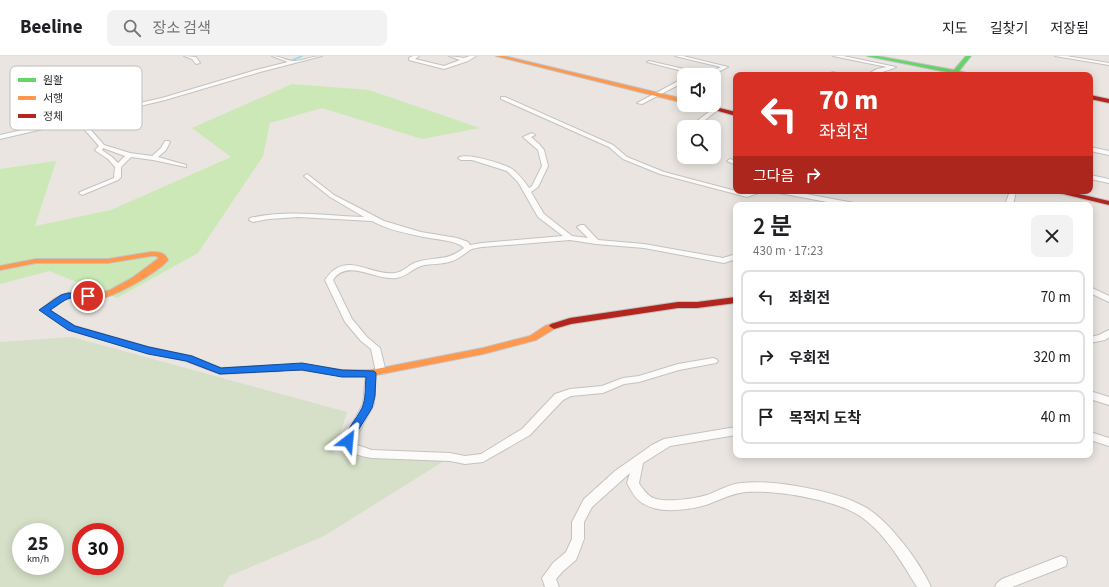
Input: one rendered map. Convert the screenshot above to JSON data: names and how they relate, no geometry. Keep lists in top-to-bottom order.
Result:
{
  "legend": ["원활", "서행", "정체"],
  "page": {
    "header": "Beeline",
    "search": "장소 검색",
    "nav": ["지도", "길찾기", "저장됨"],
    "turn": ["70 m", "좌회전"],
    "then": "그다음",
    "heading": ["2 분", "430 m · 17:23"],
    "list": [
      {
        "name": "좌회전",
        "value": "70 m"
      },
      {
        "name": "우회전",
        "value": "320 m"
      },
      {
        "name": "목적지 도착",
        "value": "40 m"
      }
    ],
    "speed": "25 km/h",
    "limit": "30"
  }
}
